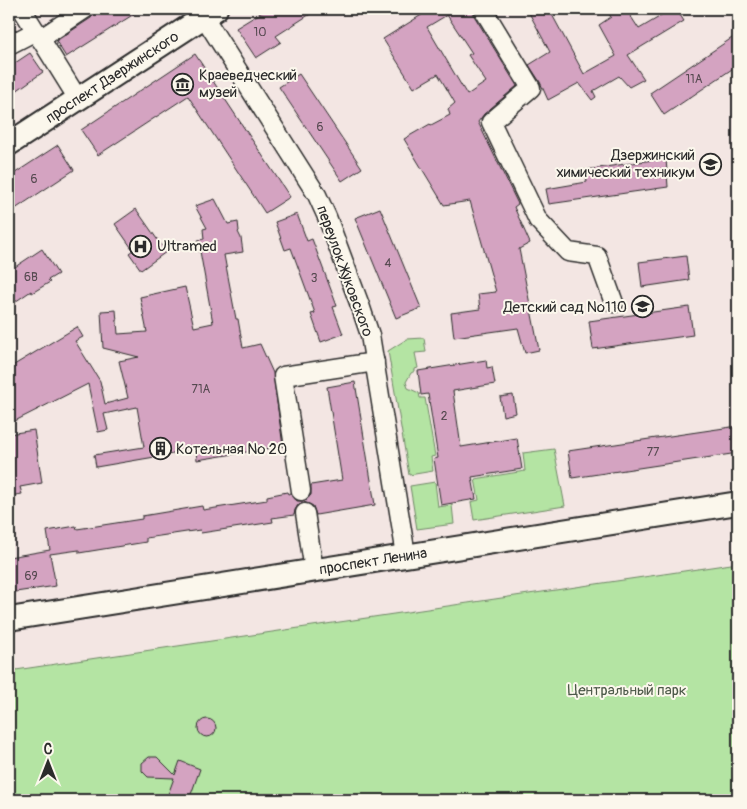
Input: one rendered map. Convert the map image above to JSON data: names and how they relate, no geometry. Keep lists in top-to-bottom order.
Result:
{
  "streets": {
    "main road": ["проспект Дзержинского", "проспект Ленина"],
    "street": ["переулок Жуковского"]
  },
  "crossings": [
    ["проспект Дзержинского", "переулок Жуковского"],
    ["переулок Жуковского", "проспект Ленина"]
  ],
  "parks": ["Центральный парк"],
  "places": {
    "museum": ["Краеведческий музей"],
    "school or university": ["Дзержинский химический техникум", "Детский сад №110"],
    "hospital": ["Ultramed"],
    "building": ["Котельная № 20"]
  },
  "house_numbers": [
    "10",
    "11А",
    "6",
    "6",
    "4",
    "6В",
    "3",
    "71А",
    "2",
    "77",
    "69"
  ],
  "north": "top"
}
